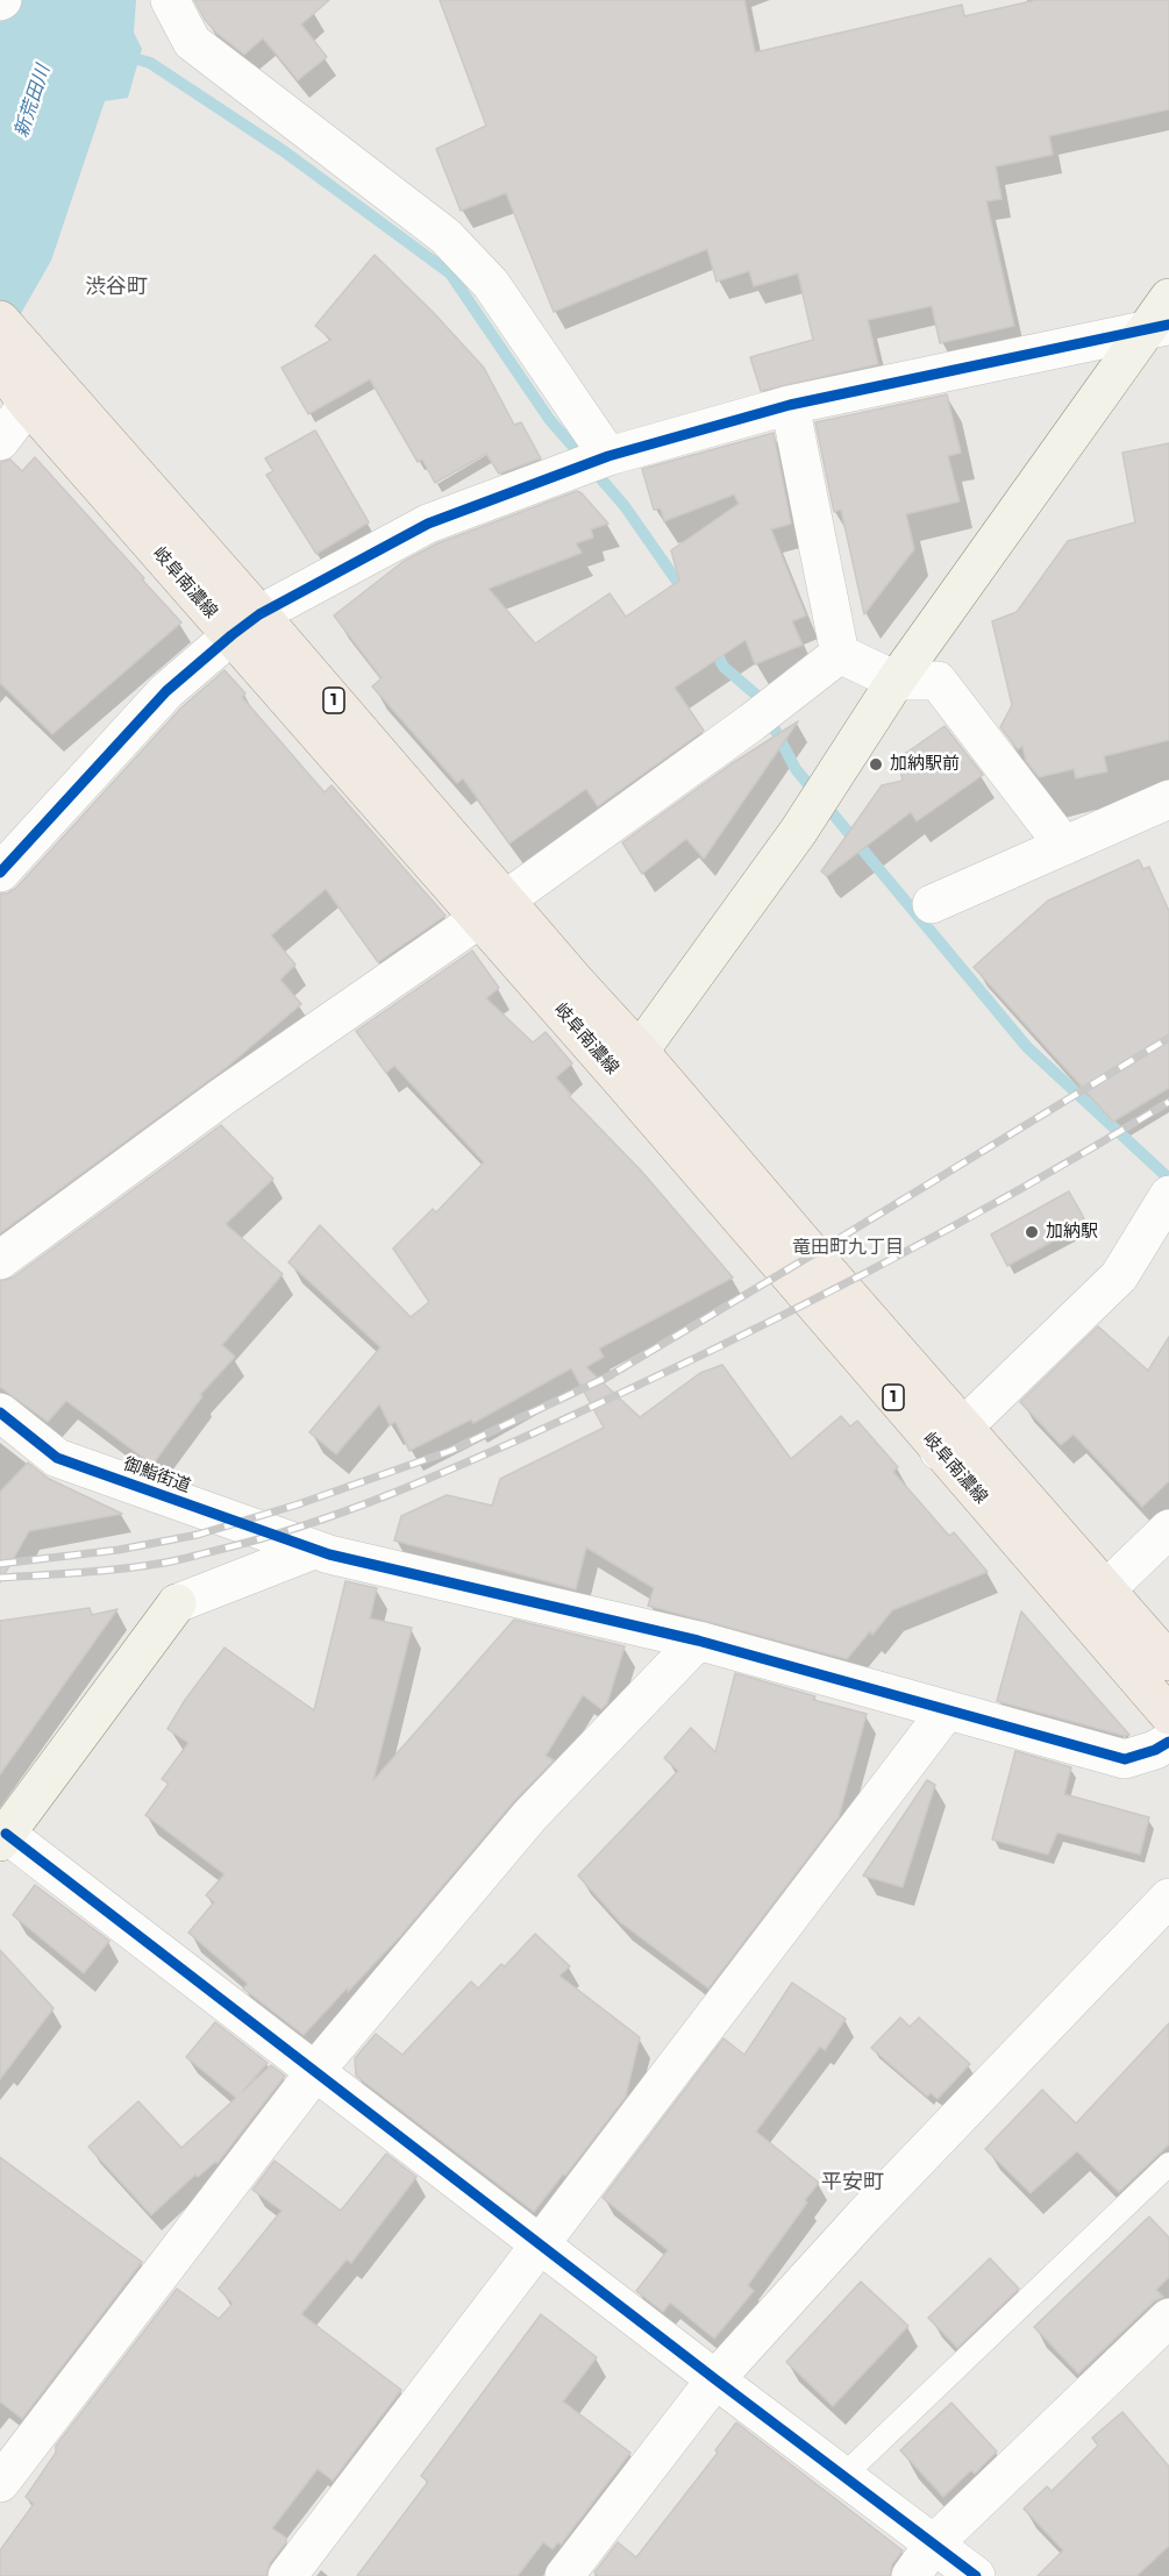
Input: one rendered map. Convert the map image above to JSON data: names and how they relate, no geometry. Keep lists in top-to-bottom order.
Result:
{
  "streets": {
    "main road": ["岐阜南濃線", "1"],
    "street": ["御鮨街道"]
  },
  "districts": ["渋谷町", "竜田町九丁目", "平安町"],
  "water": ["新荒田川"],
  "places": ["加納駅前", "加納駅"]
}
